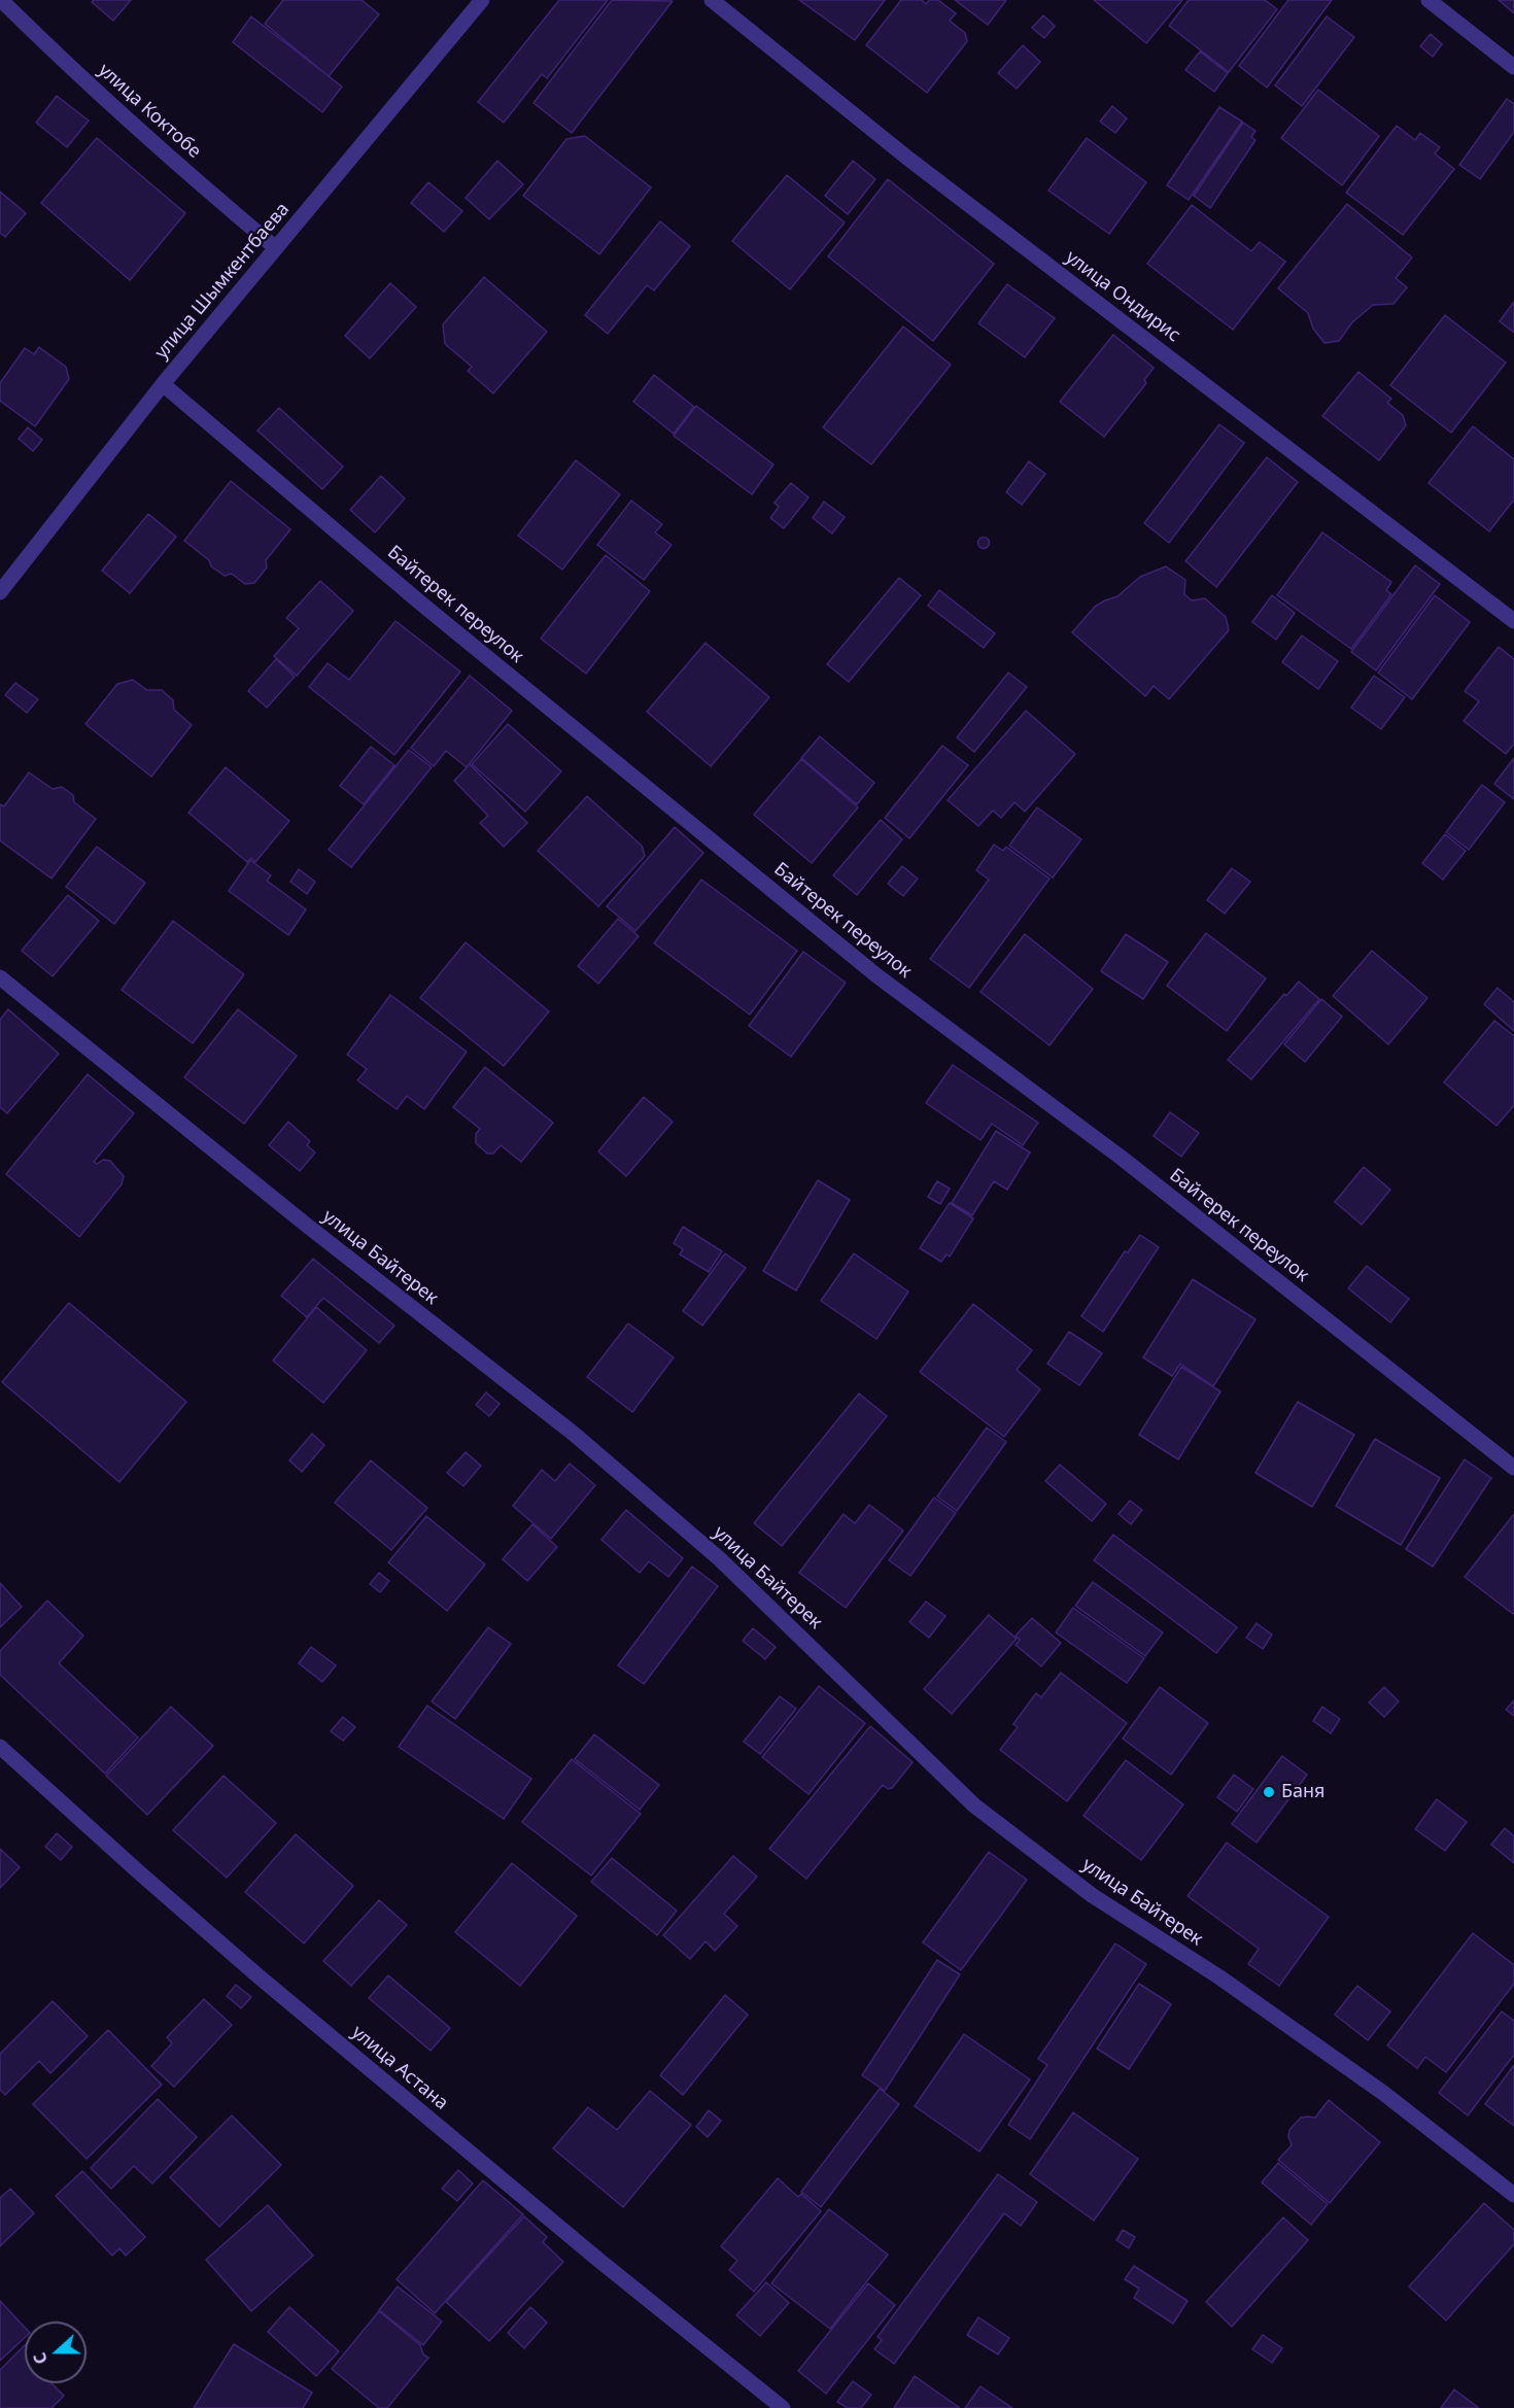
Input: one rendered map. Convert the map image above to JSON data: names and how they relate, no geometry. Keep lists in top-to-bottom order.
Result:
{
  "streets": {
    "street": [
      "улица Коктобе",
      "улица Шымкентбаева",
      "улица Ондирис",
      "Байтерек переулок",
      "улица Байтерек",
      "улица Астана"
    ]
  },
  "crossings": [
    ["улица Коктобе", "улица Шымкентбаева"],
    ["улица Шымкентбаева", "Байтерек переулок"]
  ],
  "places": ["Баня"],
  "north": "left"
}
